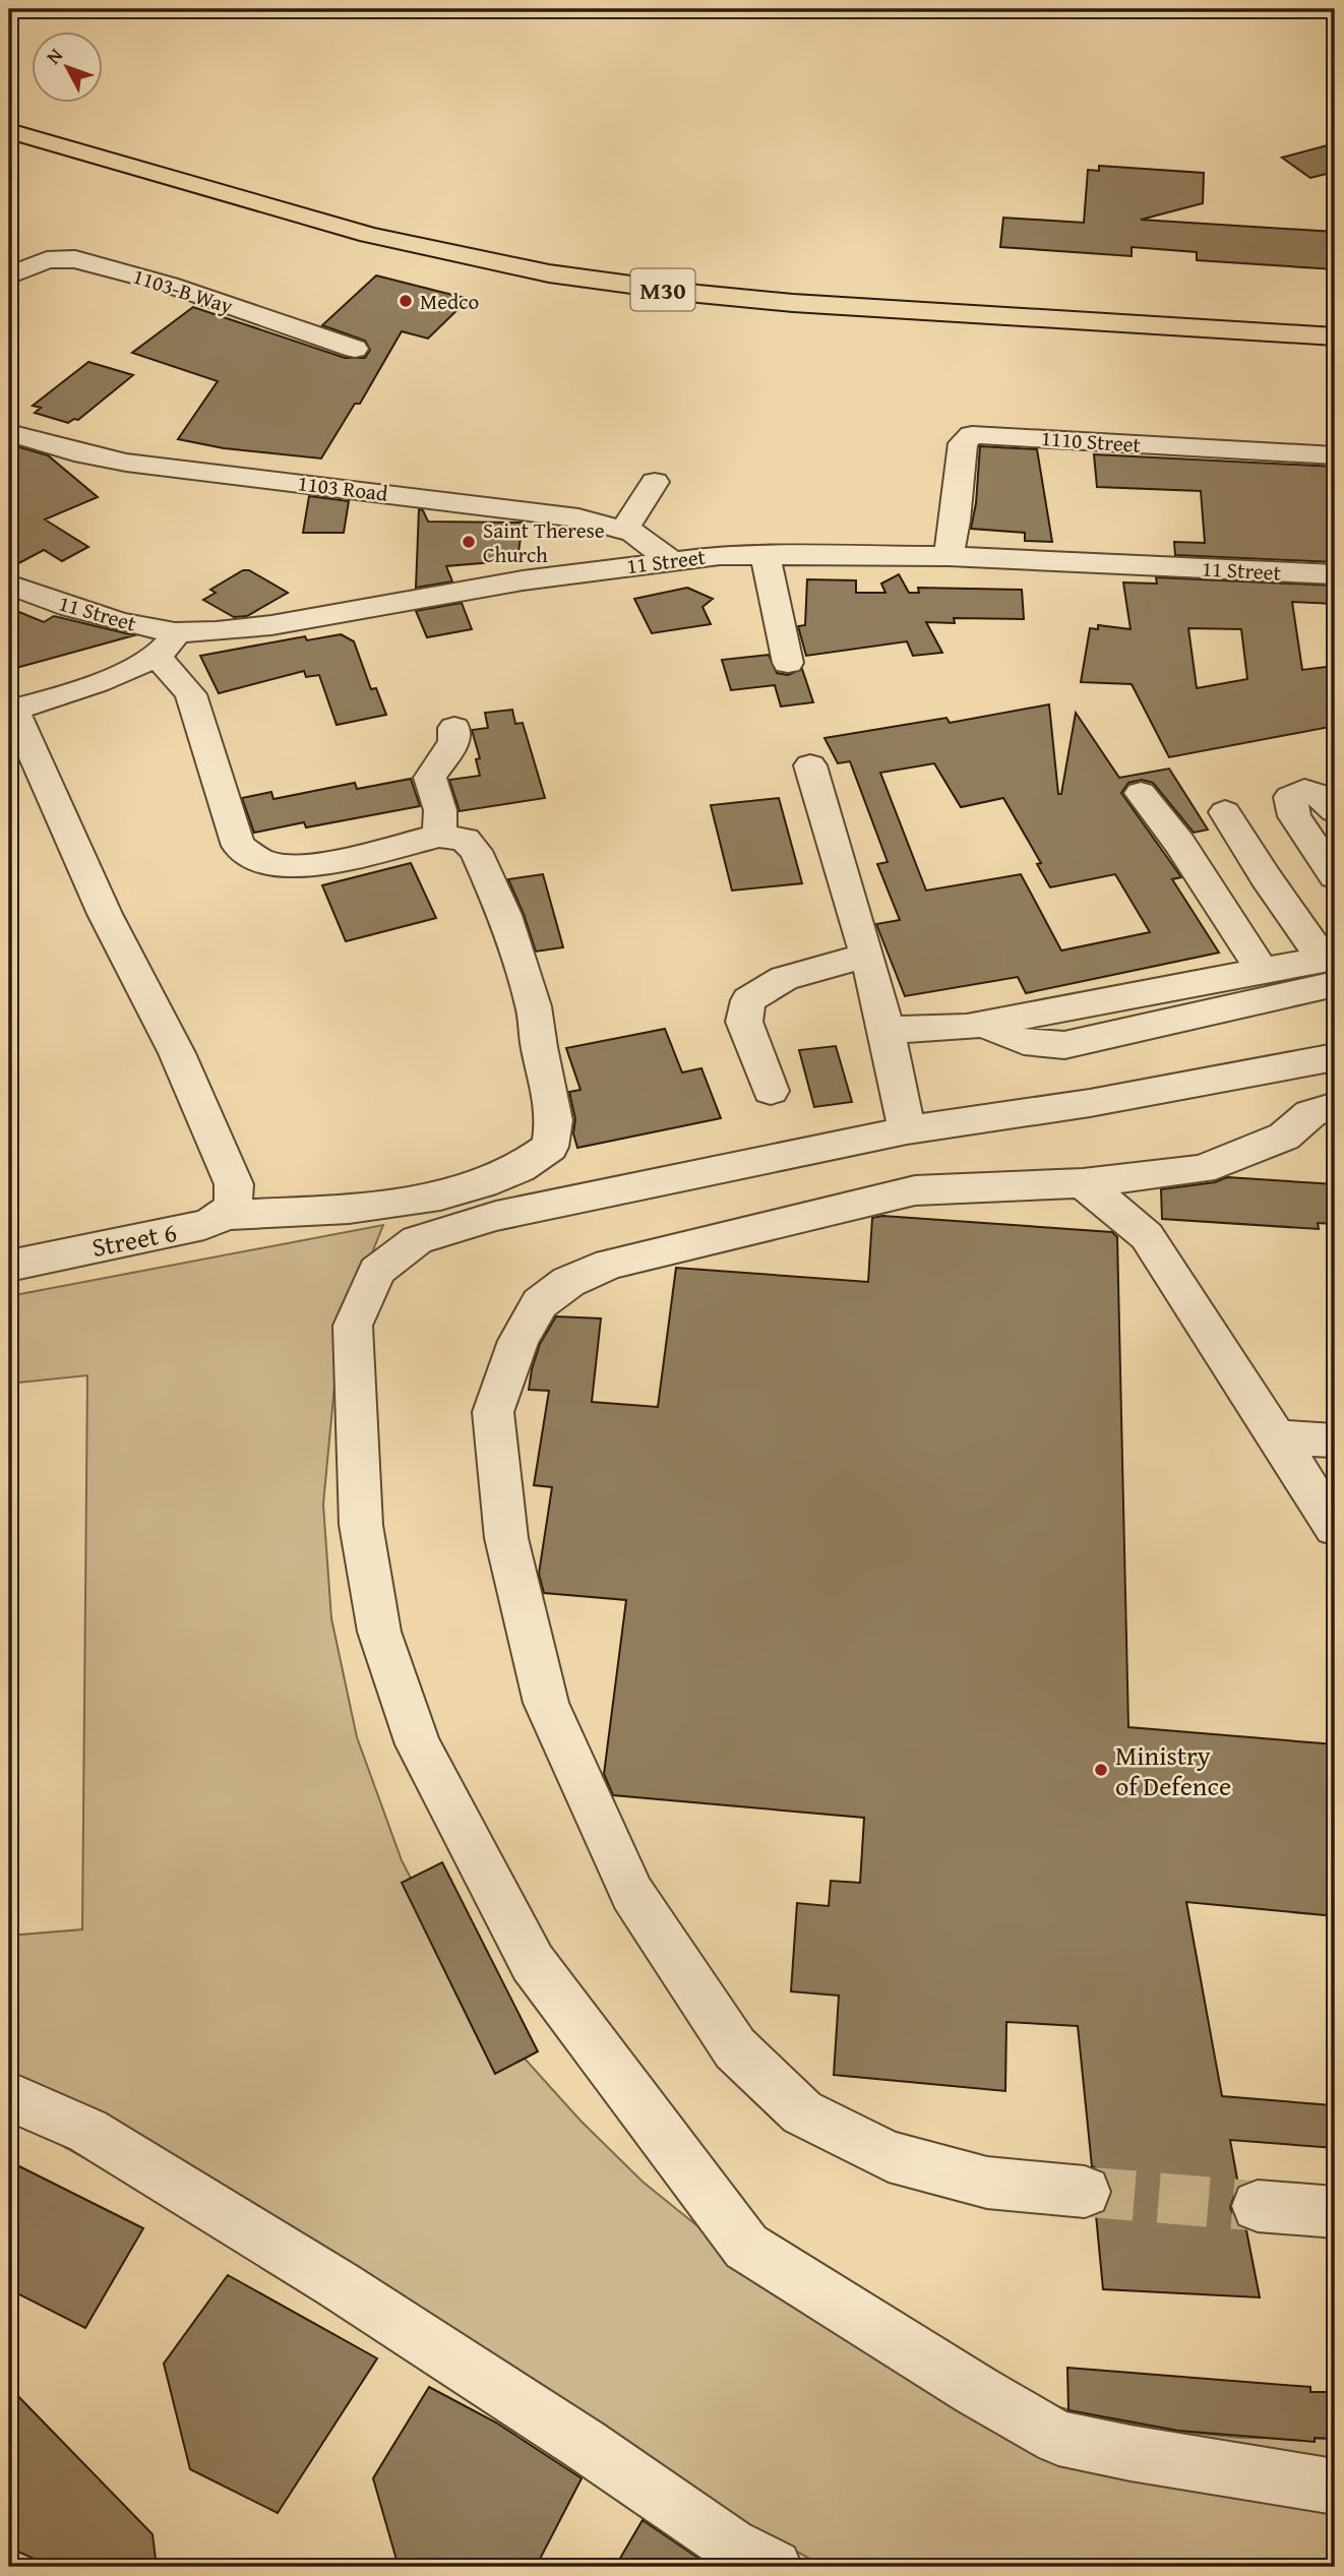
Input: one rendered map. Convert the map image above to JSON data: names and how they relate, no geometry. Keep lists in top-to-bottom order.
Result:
{
  "streets": {
    "highway": ["M30"],
    "street": [
      "1103-B Way",
      "1110 Street",
      "1103 Road",
      "11 Street",
      "Street 6"
    ]
  },
  "crossings": [
    ["1110 Street", "11 Street"],
    ["1103 Road", "11 Street"]
  ],
  "places": ["Medco", "Saint Therese Church", "Ministry of Defence"],
  "north": "top left"
}
